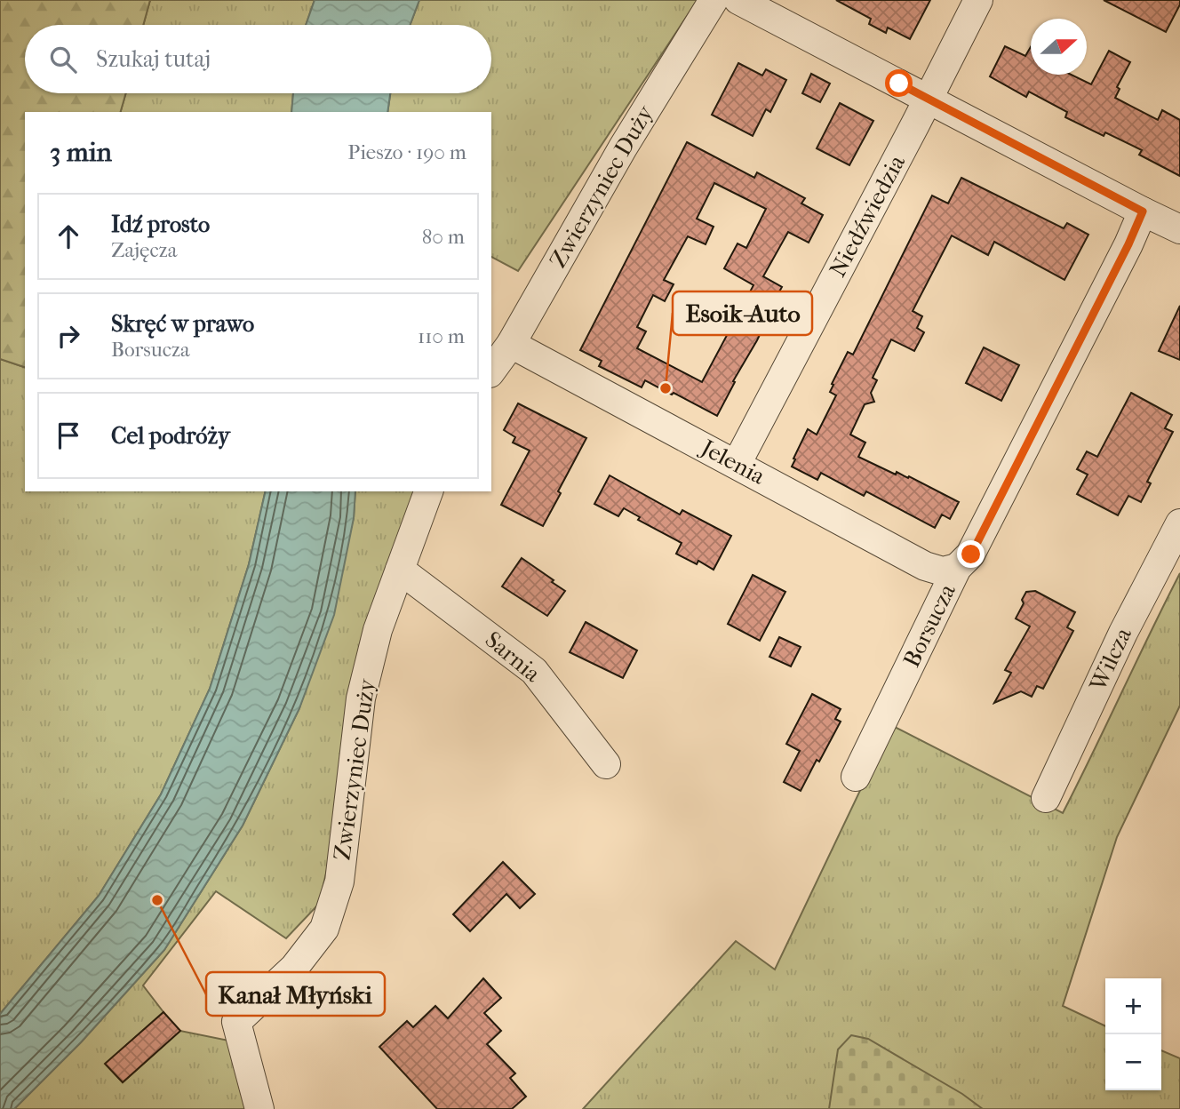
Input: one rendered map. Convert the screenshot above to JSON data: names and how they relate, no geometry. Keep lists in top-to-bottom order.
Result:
{
  "streets": {
    "street": [
      "Zwierzyniec Duży",
      "Niedźwiedzia",
      "Jelenia",
      "Borsucza",
      "Sarnia",
      "Wilcza"
    ]
  },
  "crossings": [
    ["Zwierzyniec Duży", "Jelenia"],
    ["Zwierzyniec Duży", "Sarnia"],
    ["Niedźwiedzia", "Jelenia"],
    ["Jelenia", "Borsucza"]
  ],
  "places": ["Esoik-Auto", "Kanał Młyński"],
  "north": "right",
  "page": {
    "search": "Szukaj tutaj",
    "heading": ["3 min", "Pieszo · 190 m"],
    "list": [
      ["Idź prosto", "Zajęcza", "80 m"],
      ["Skręć w prawo", "Borsucza", "110 m"],
      "Cel podróży"
    ],
    "map_buttons": ["+", "−"]
  }
}
